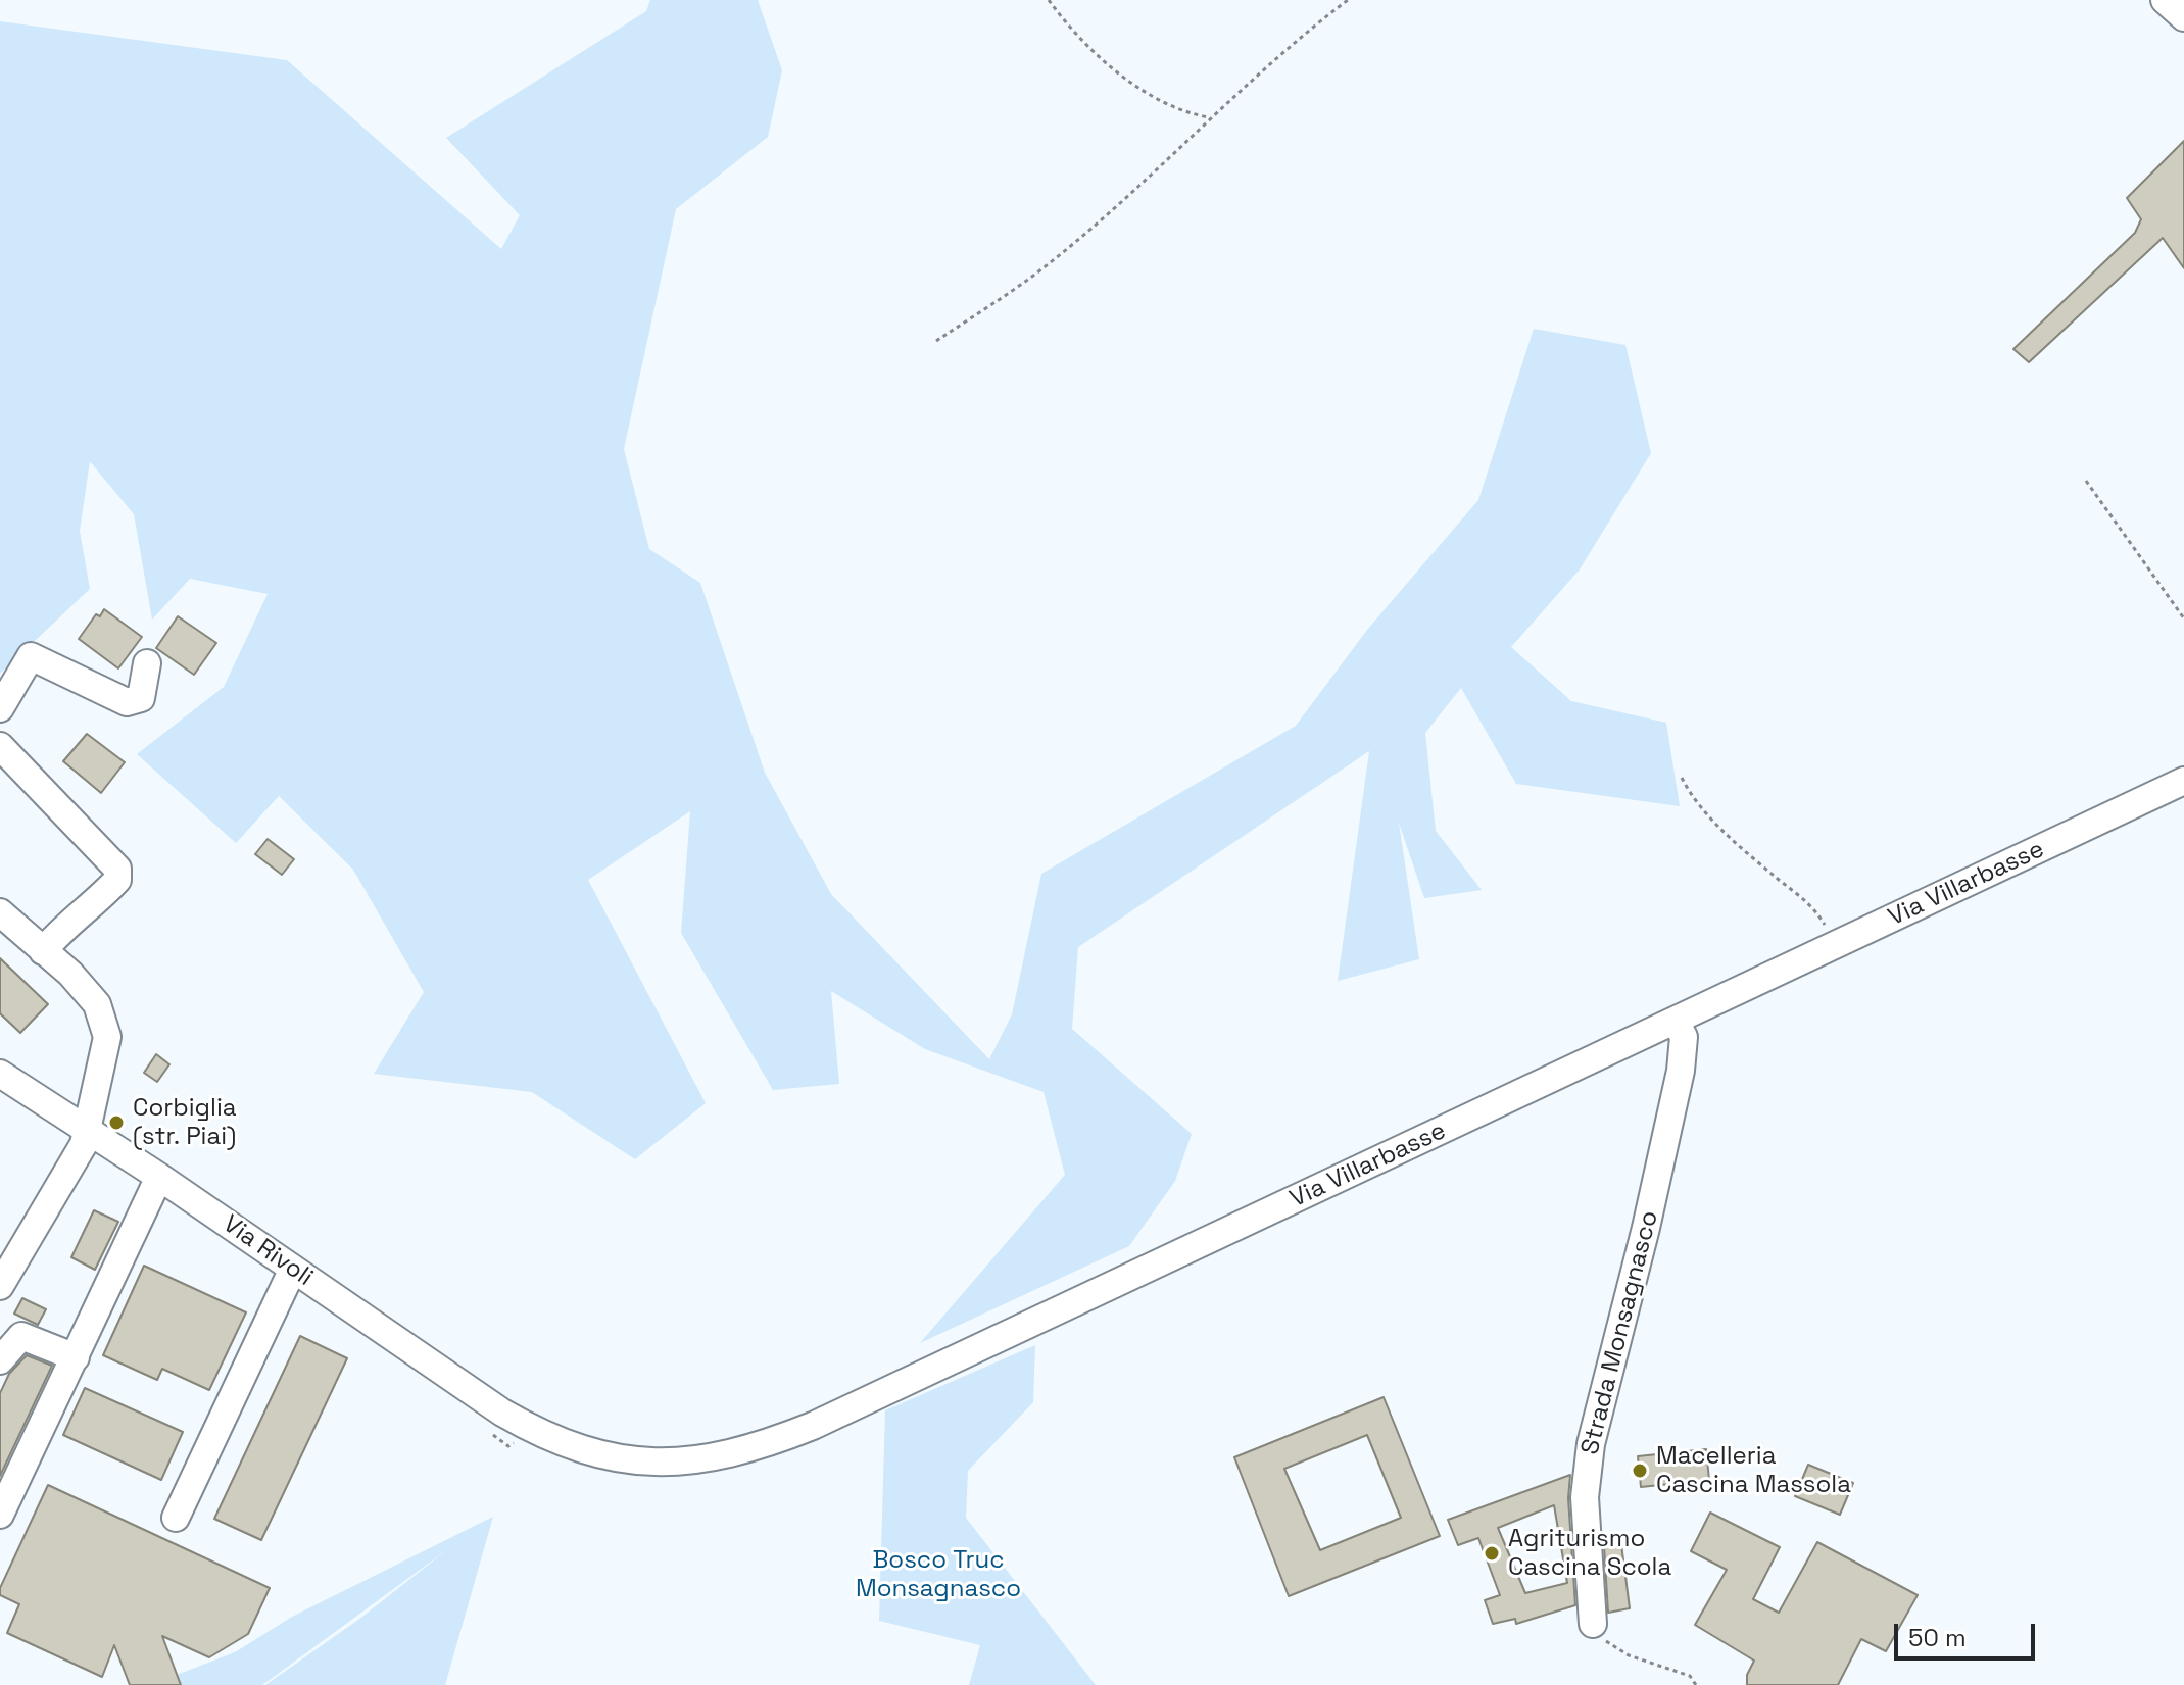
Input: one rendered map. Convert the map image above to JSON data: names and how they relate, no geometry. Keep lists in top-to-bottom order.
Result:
{
  "streets": {
    "street": ["Via Villarbasse", "Via Rivoli", "Strada Monsagnasco"]
  },
  "crossings": [
    ["Via Villarbasse", "Via Rivoli"],
    ["Via Villarbasse", "Strada Monsagnasco"]
  ],
  "parks": ["Bosco Truc Monsagnasco"],
  "places": ["Corbiglia (str. Piai)", "Macelleria Cascina Massola", "Agriturismo Cascina Scola"],
  "scale_bar": "50 m"
}
